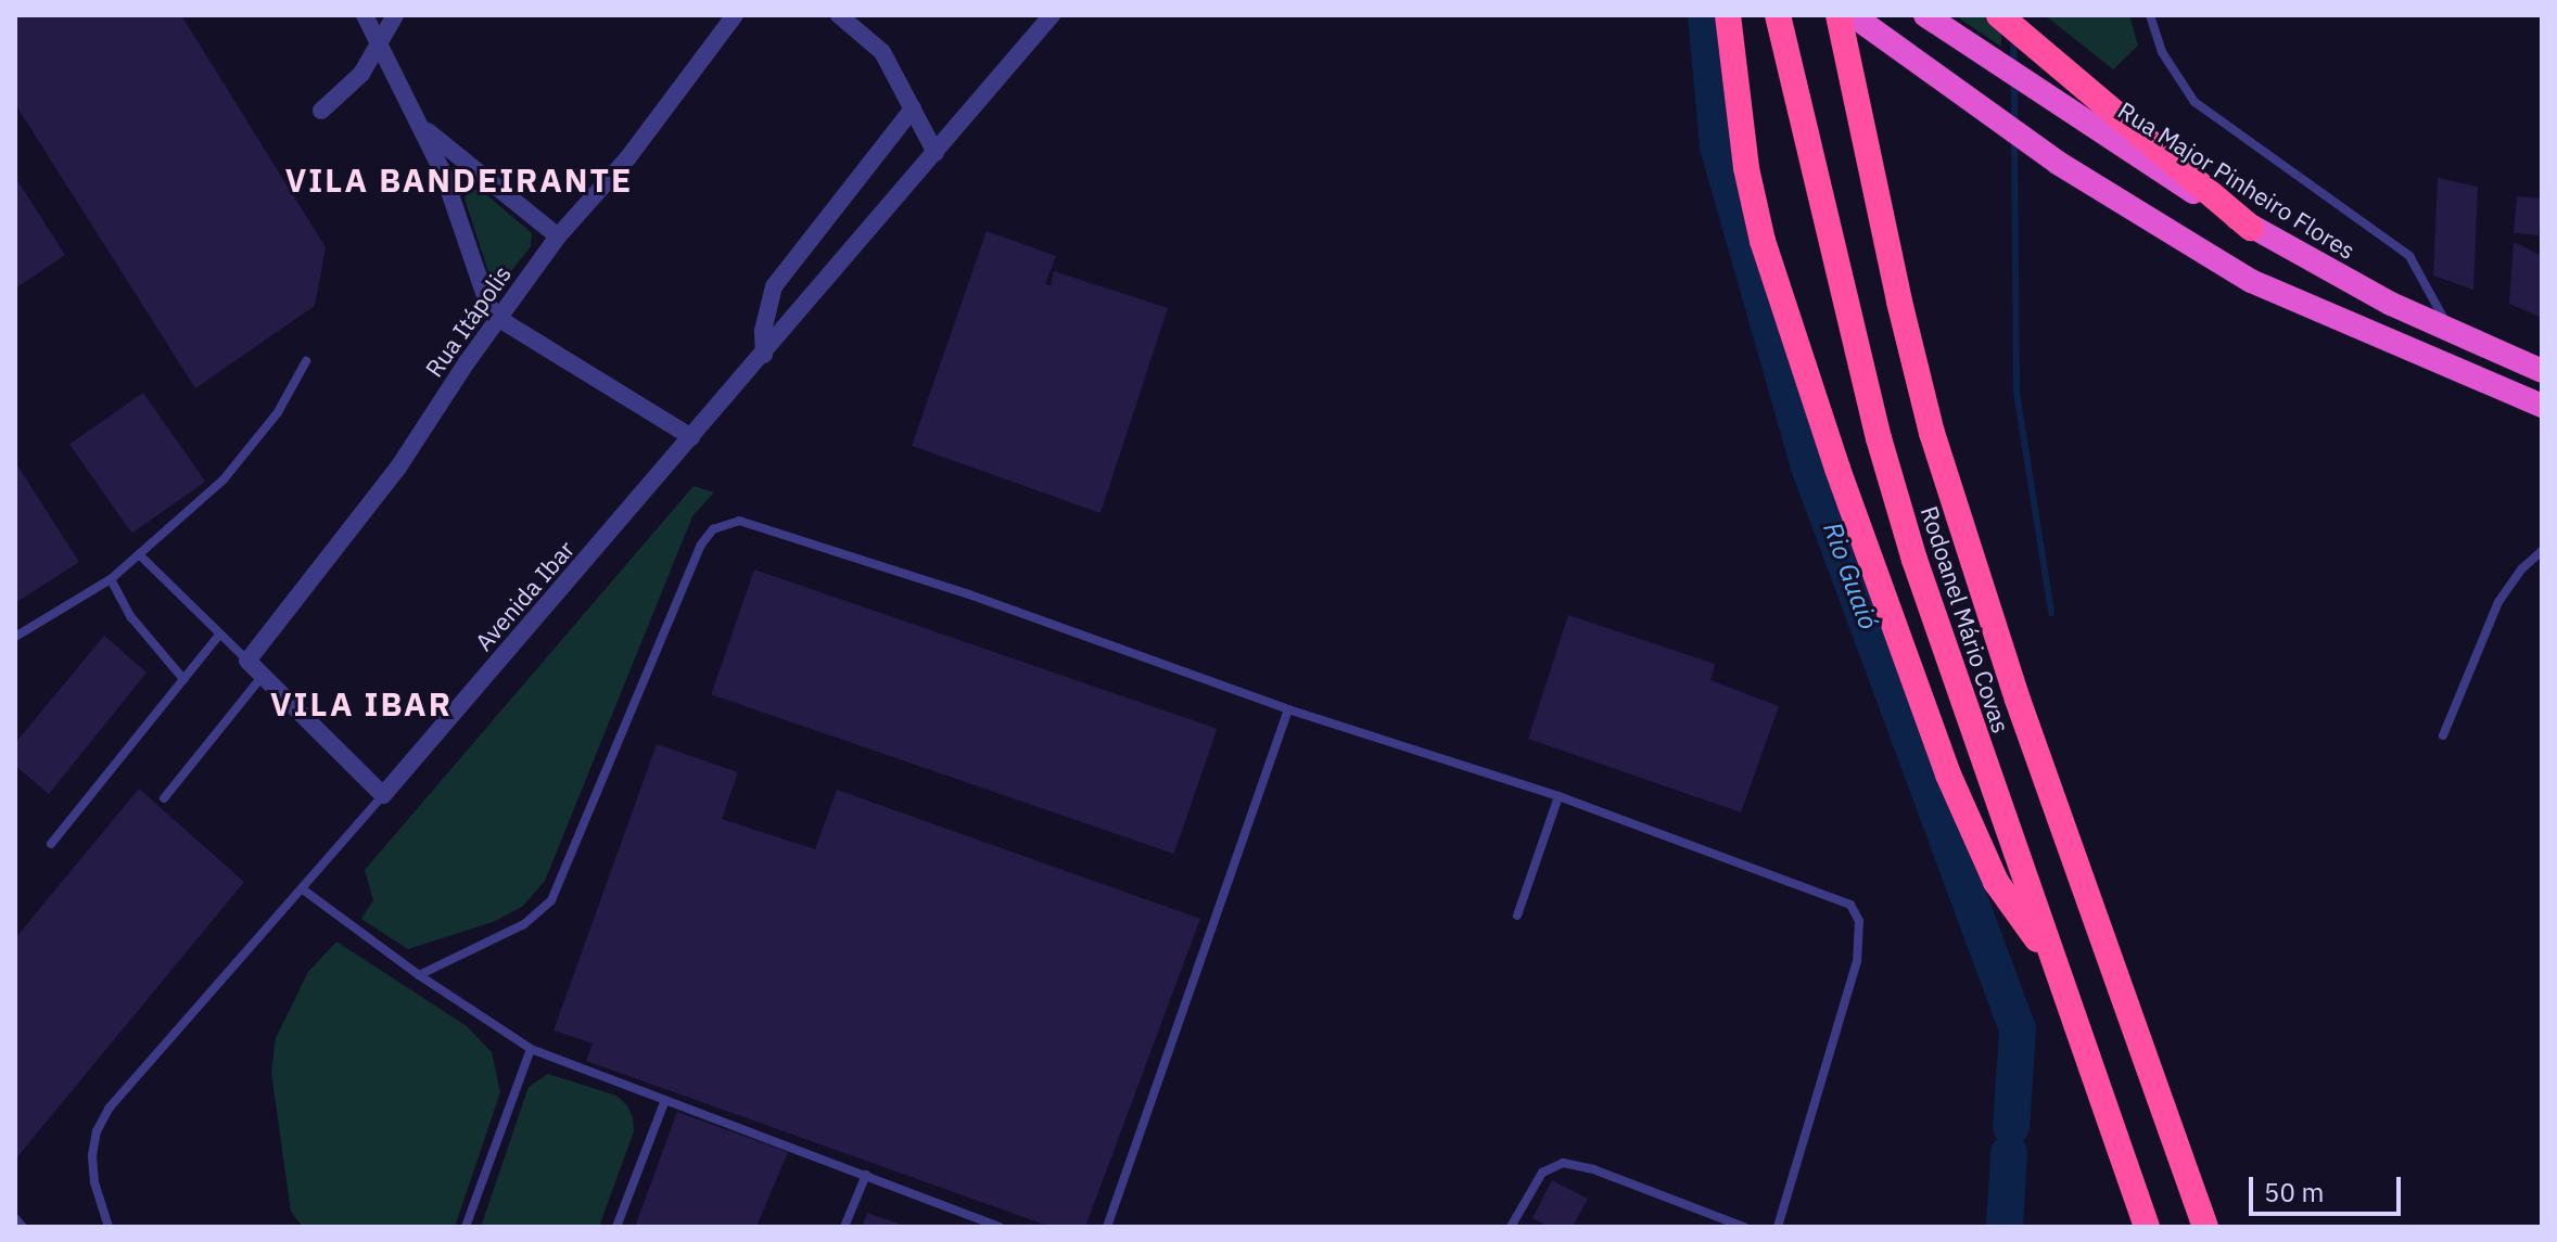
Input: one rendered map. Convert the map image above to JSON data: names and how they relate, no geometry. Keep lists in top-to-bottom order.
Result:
{
  "streets": {
    "highway": ["Rua Major Pinheiro Flores", "Rodoanel Mário Covas"],
    "street": ["Rua Itápolis", "Avenida Ibar"]
  },
  "districts": ["VILA BANDEIRANTE", "VILA IBAR"],
  "water": ["Rio Guaió"],
  "scale_bar": "50 m"
}
